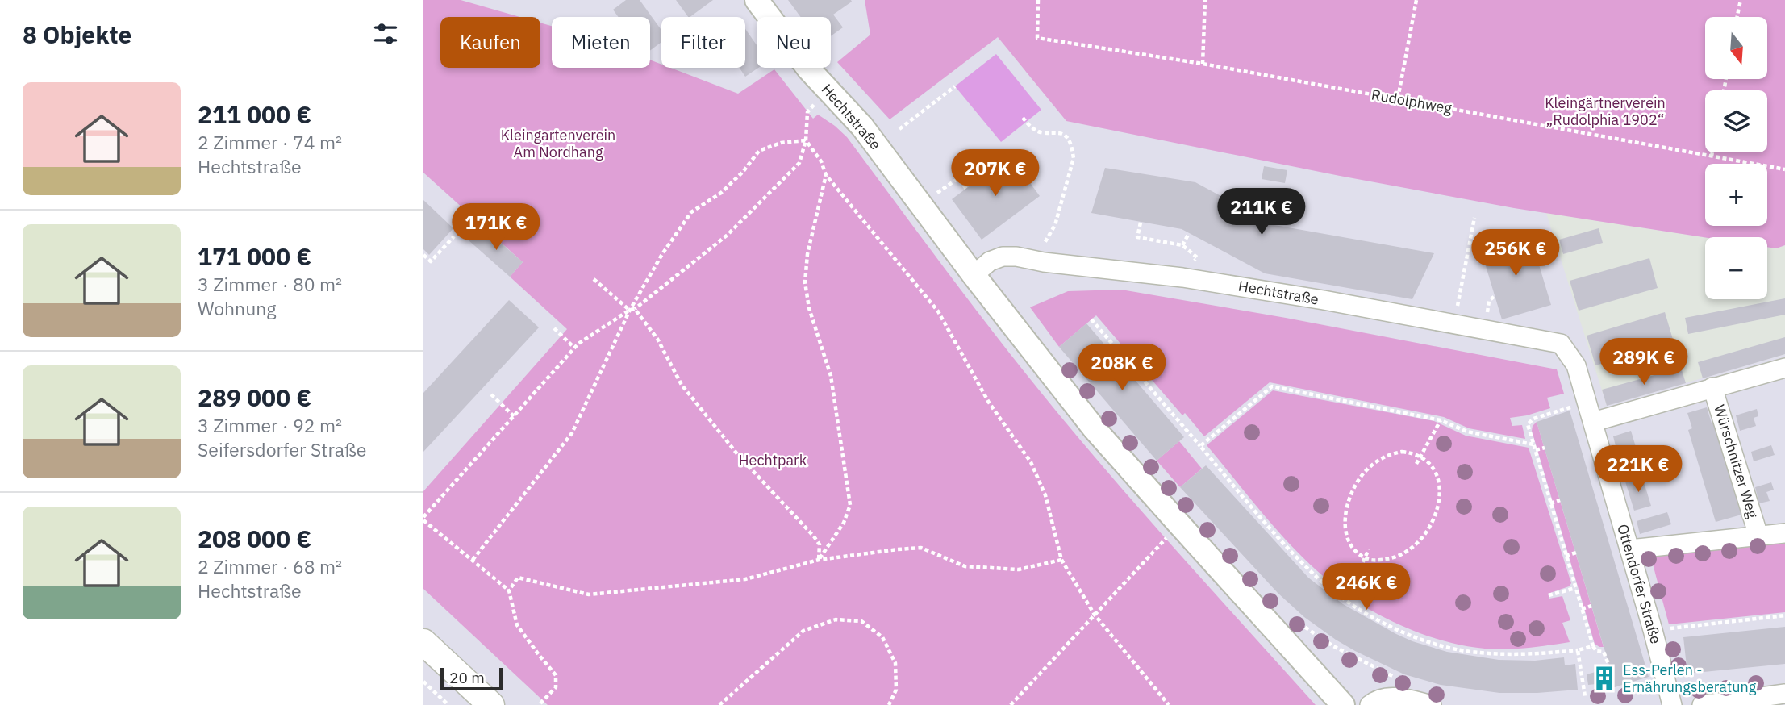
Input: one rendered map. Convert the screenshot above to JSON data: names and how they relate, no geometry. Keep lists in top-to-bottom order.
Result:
{
  "streets": {
    "street": ["Hechtstraße", "Würschnitzer Weg", "Ottendorfer Straße"],
    "path": ["Rudolphweg"]
  },
  "crossings": [
    ["Hechtstraße", "Ottendorfer Straße"]
  ],
  "parks": ["Kleingärtnerverein „Rudolphia 1902“", "Kleingartenverein Am Nordhang", "Hechtpark"],
  "places": {
    "building": ["Ess-Perlen - Ernährungsberatung"]
  },
  "scale_bar": "20 m",
  "north": "bottom",
  "page": {
    "heading": "8 Objekte",
    "map_buttons": ["+", "−"],
    "chip": [
      "Kaufen",
      "Mieten",
      "Filter",
      "Neu"
    ],
    "list": [
      {
        "name": "211 000 €",
        "note": "2 Zimmer · 74 m² · Hechtstraße"
      },
      {
        "name": "171 000 €",
        "note": "3 Zimmer · 80 m² · Wohnung"
      },
      {
        "name": "289 000 €",
        "note": "3 Zimmer · 92 m² · Seifersdorfer Straße"
      },
      {
        "name": "208 000 €",
        "note": "2 Zimmer · 68 m² · Hechtstraße"
      }
    ],
    "price": [
      "207K €",
      "211K €",
      "171K €",
      "256K €",
      "289K €",
      "208K €",
      "221K €",
      "246K €"
    ],
    "scale": "20 m"
  }
}
